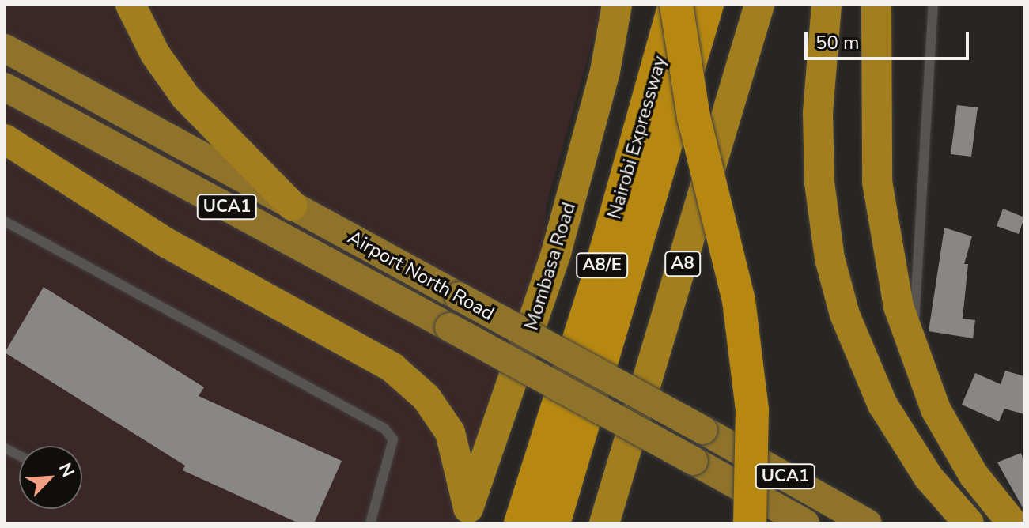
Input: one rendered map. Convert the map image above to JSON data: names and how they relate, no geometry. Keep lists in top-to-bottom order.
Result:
{
  "streets": {
    "highway": [
      "Nairobi Expressway",
      "A8",
      "A8/E",
      "Mombasa Road"
    ],
    "main road": ["UCA1", "Airport North Road"]
  },
  "scale_bar": "50 m",
  "north": "top right"
}
